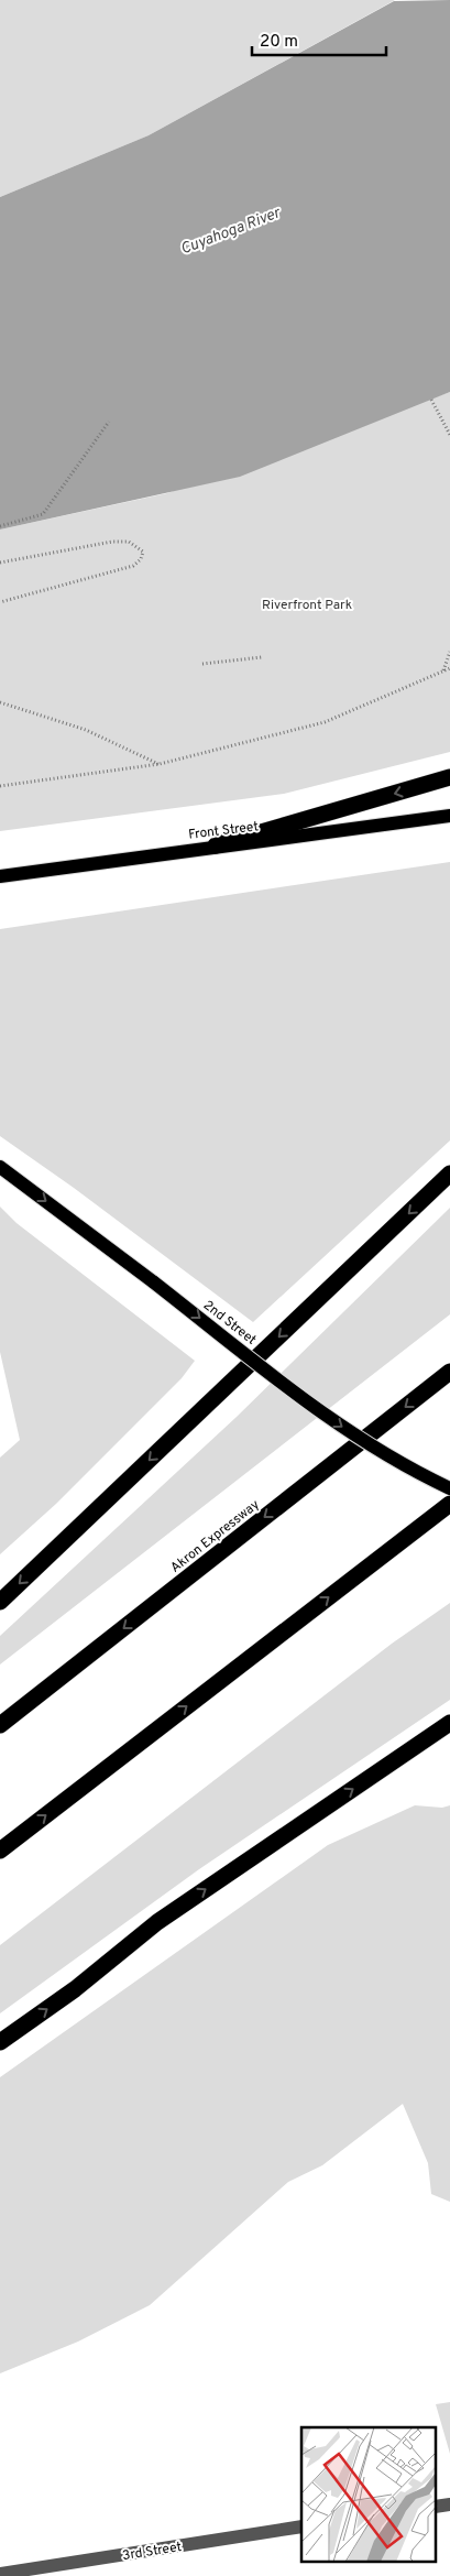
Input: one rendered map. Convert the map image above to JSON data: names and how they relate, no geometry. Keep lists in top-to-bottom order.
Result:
{
  "streets": {
    "highway": ["Akron Expressway"],
    "main road": ["Front Street", "2nd Street"],
    "street": ["3rd Street"]
  },
  "one_way": ["2nd Street"],
  "water": ["Cuyahoga River"],
  "parks": ["Riverfront Park"],
  "scale_bar": "20 m"
}
